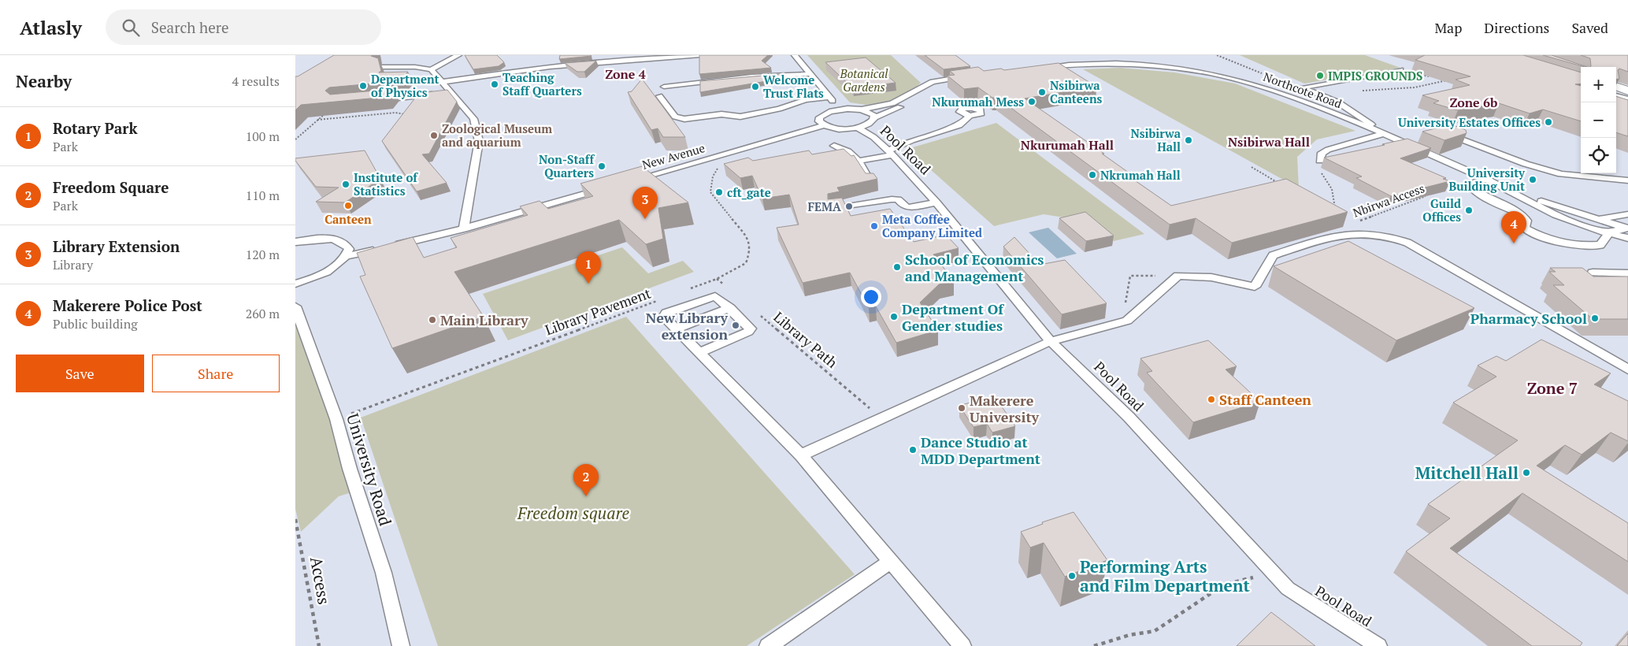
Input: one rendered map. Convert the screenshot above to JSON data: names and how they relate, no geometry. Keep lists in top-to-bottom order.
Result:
{
  "streets": {
    "lane": [
      "Northcote Road",
      "Pool Road",
      "New Avenue",
      "University Road"
    ],
    "path": [
      "Nbirwa Access",
      "Library Pavement",
      "Library Path",
      "Access"
    ]
  },
  "crossings": [
    ["Northcote Road", "Nbirwa Access"],
    ["Library Pavement", "University Road"]
  ],
  "districts": [
    "Zone 4",
    "Zone 6b",
    "Nsibirwa Hall",
    "Nkurumah Hall",
    "Zone 7"
  ],
  "parks": ["Botanical Gardens", "Freedom square"],
  "places": [
    "IMPIS GROUNDS",
    "Teaching Staff Quarters",
    "Department of Physics",
    "Welcome Trust Flats",
    "Nsibirwa Canteens",
    "Nkurumah Mess",
    "University Estates Offices",
    "Zoological Museum and aquarium",
    "Nsibirwa Hall",
    "Non-Staff Quarters",
    "Nkrumah Hall",
    "University Building Unit",
    "Institute of Statistics",
    "cft_gate",
    "Canteen",
    "FEMA",
    "Guild Offices",
    "Meta Coffee Company Limited",
    "School of Economics and Management",
    "Department Of Gender studies",
    "Pharmacy School",
    "Main Library",
    "New Library extension",
    "Staff Canteen",
    "Makerere University",
    "Dance Studio at MDD Department",
    "Mitchell Hall",
    "Performing Arts and Film Department"
  ],
  "page": {
    "header": "Atlasly",
    "search": "Search here",
    "nav": ["Map", "Directions", "Saved"],
    "heading": ["Nearby", "4 results"],
    "map_buttons": ["+", "−"],
    "list": [
      {
        "mark": "1",
        "name": "Rotary Park",
        "note": "Park",
        "value": "100 m"
      },
      {
        "mark": "2",
        "name": "Freedom Square",
        "note": "Park",
        "value": "110 m"
      },
      {
        "mark": "3",
        "name": "Library Extension",
        "note": "Library",
        "value": "120 m"
      },
      {
        "mark": "4",
        "name": "Makerere Police Post",
        "note": "Public building",
        "value": "260 m"
      }
    ],
    "pins": [
      "3",
      "4",
      "1",
      "2"
    ],
    "buttons": ["Save", "Share"]
  }
}
